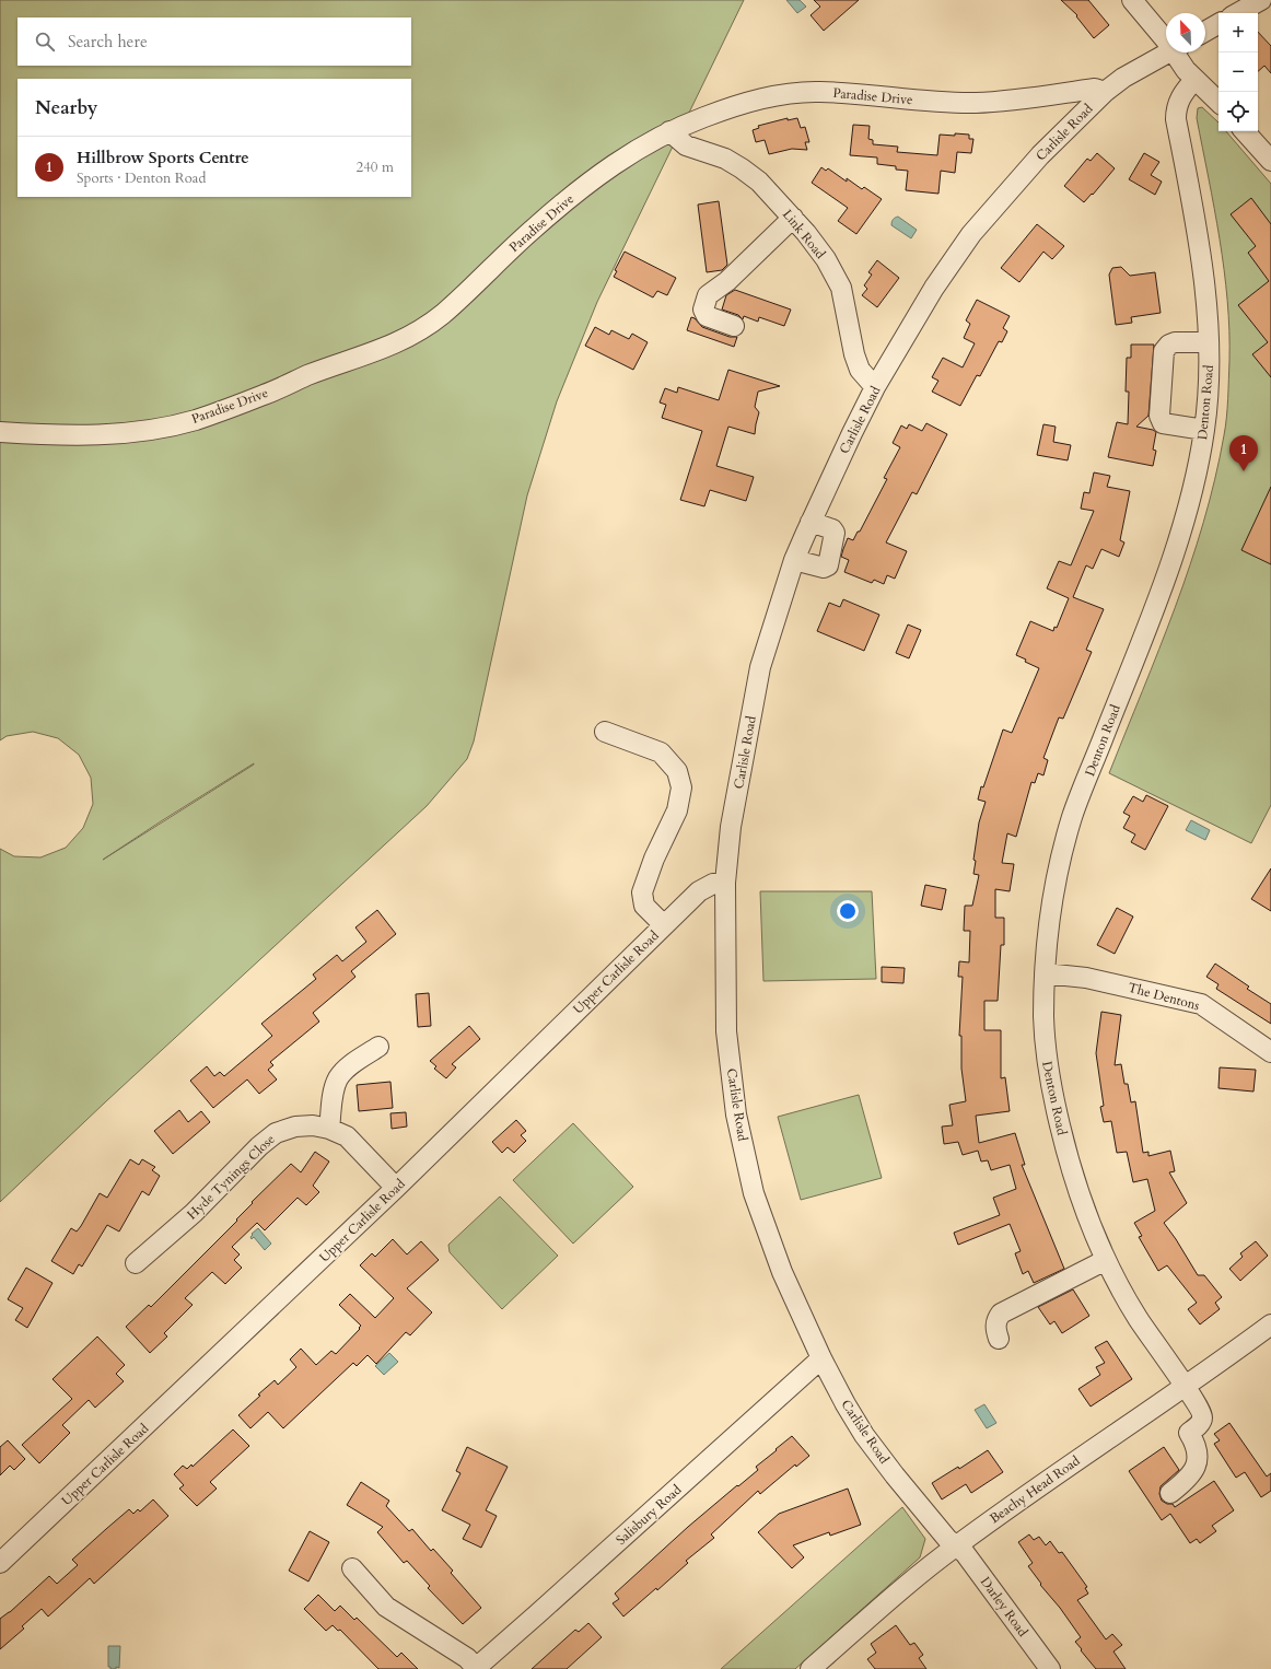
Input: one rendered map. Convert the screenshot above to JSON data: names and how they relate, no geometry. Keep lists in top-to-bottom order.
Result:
{
  "streets": {
    "street": [
      "Paradise Drive",
      "Carlisle Road",
      "Link Road",
      "Denton Road",
      "Upper Carlisle Road",
      "The Dentons",
      "Hyde Tynings Close",
      "Beachy Head Road",
      "Salisbury Road",
      "Darley Road"
    ]
  },
  "crossings": [
    ["Paradise Drive", "Carlisle Road"],
    ["Paradise Drive", "Link Road"],
    ["Carlisle Road", "Link Road"],
    ["Carlisle Road", "Upper Carlisle Road"],
    ["Carlisle Road", "Beachy Head Road"],
    ["Carlisle Road", "Salisbury Road"],
    ["Carlisle Road", "Darley Road"],
    ["Denton Road", "The Dentons"],
    ["Denton Road", "Beachy Head Road"],
    ["Upper Carlisle Road", "Hyde Tynings Close"],
    ["Beachy Head Road", "Darley Road"]
  ],
  "north": "top left",
  "page": {
    "map_buttons": ["+", "−"],
    "search": "Search here",
    "heading": "Nearby",
    "list": [
      {
        "mark": "1",
        "name": "Hillbrow Sports Centre",
        "note": "Sports · Denton Road",
        "value": "240 m"
      }
    ],
    "pins": "1"
  }
}
